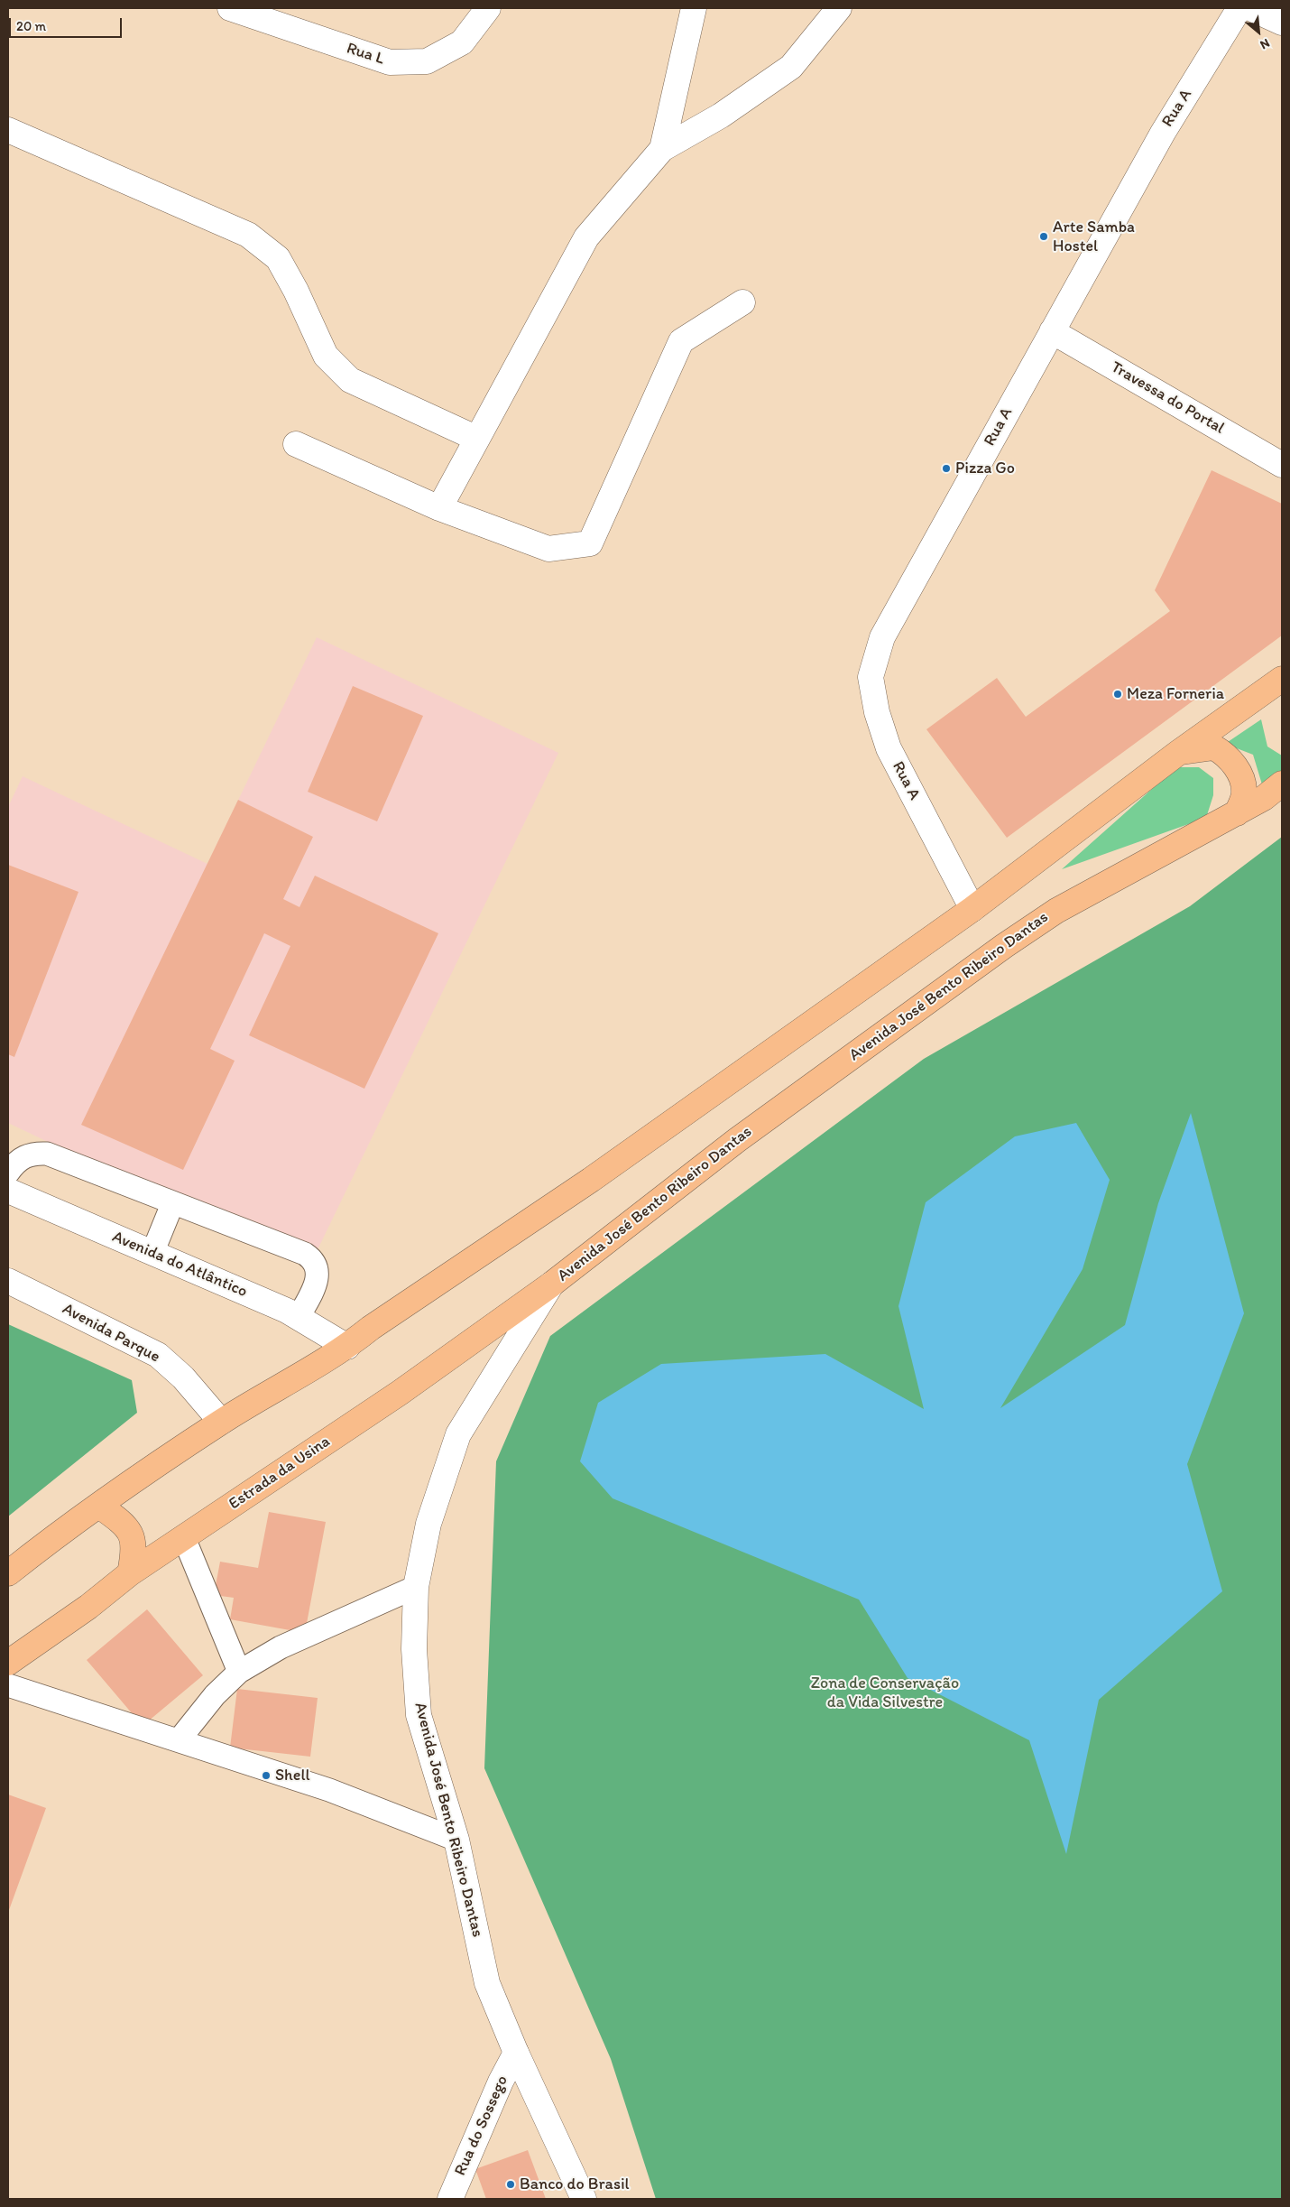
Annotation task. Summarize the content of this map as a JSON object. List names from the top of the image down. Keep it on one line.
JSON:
{"streets":{"main road":["Avenida José Bento Ribeiro Dantas","Estrada da Usina"],"street":["Rua L","Rua A","Travessa do Portal","Avenida do Atlântico","Avenida Parque","Rua do Sossego"]},"crossings":[["Rua A","Travessa do Portal"],["Avenida José Bento Ribeiro Dantas","Estrada da Usina"],["Avenida José Bento Ribeiro Dantas","Rua do Sossego"]],"parks":["Zona de Conservação da Vida Silvestre"],"places":["Arte Samba Hostel","Pizza Go","Meza Forneria","Shell","Banco do Brasil"],"scale_bar":"20 m","north":"bottom right"}
